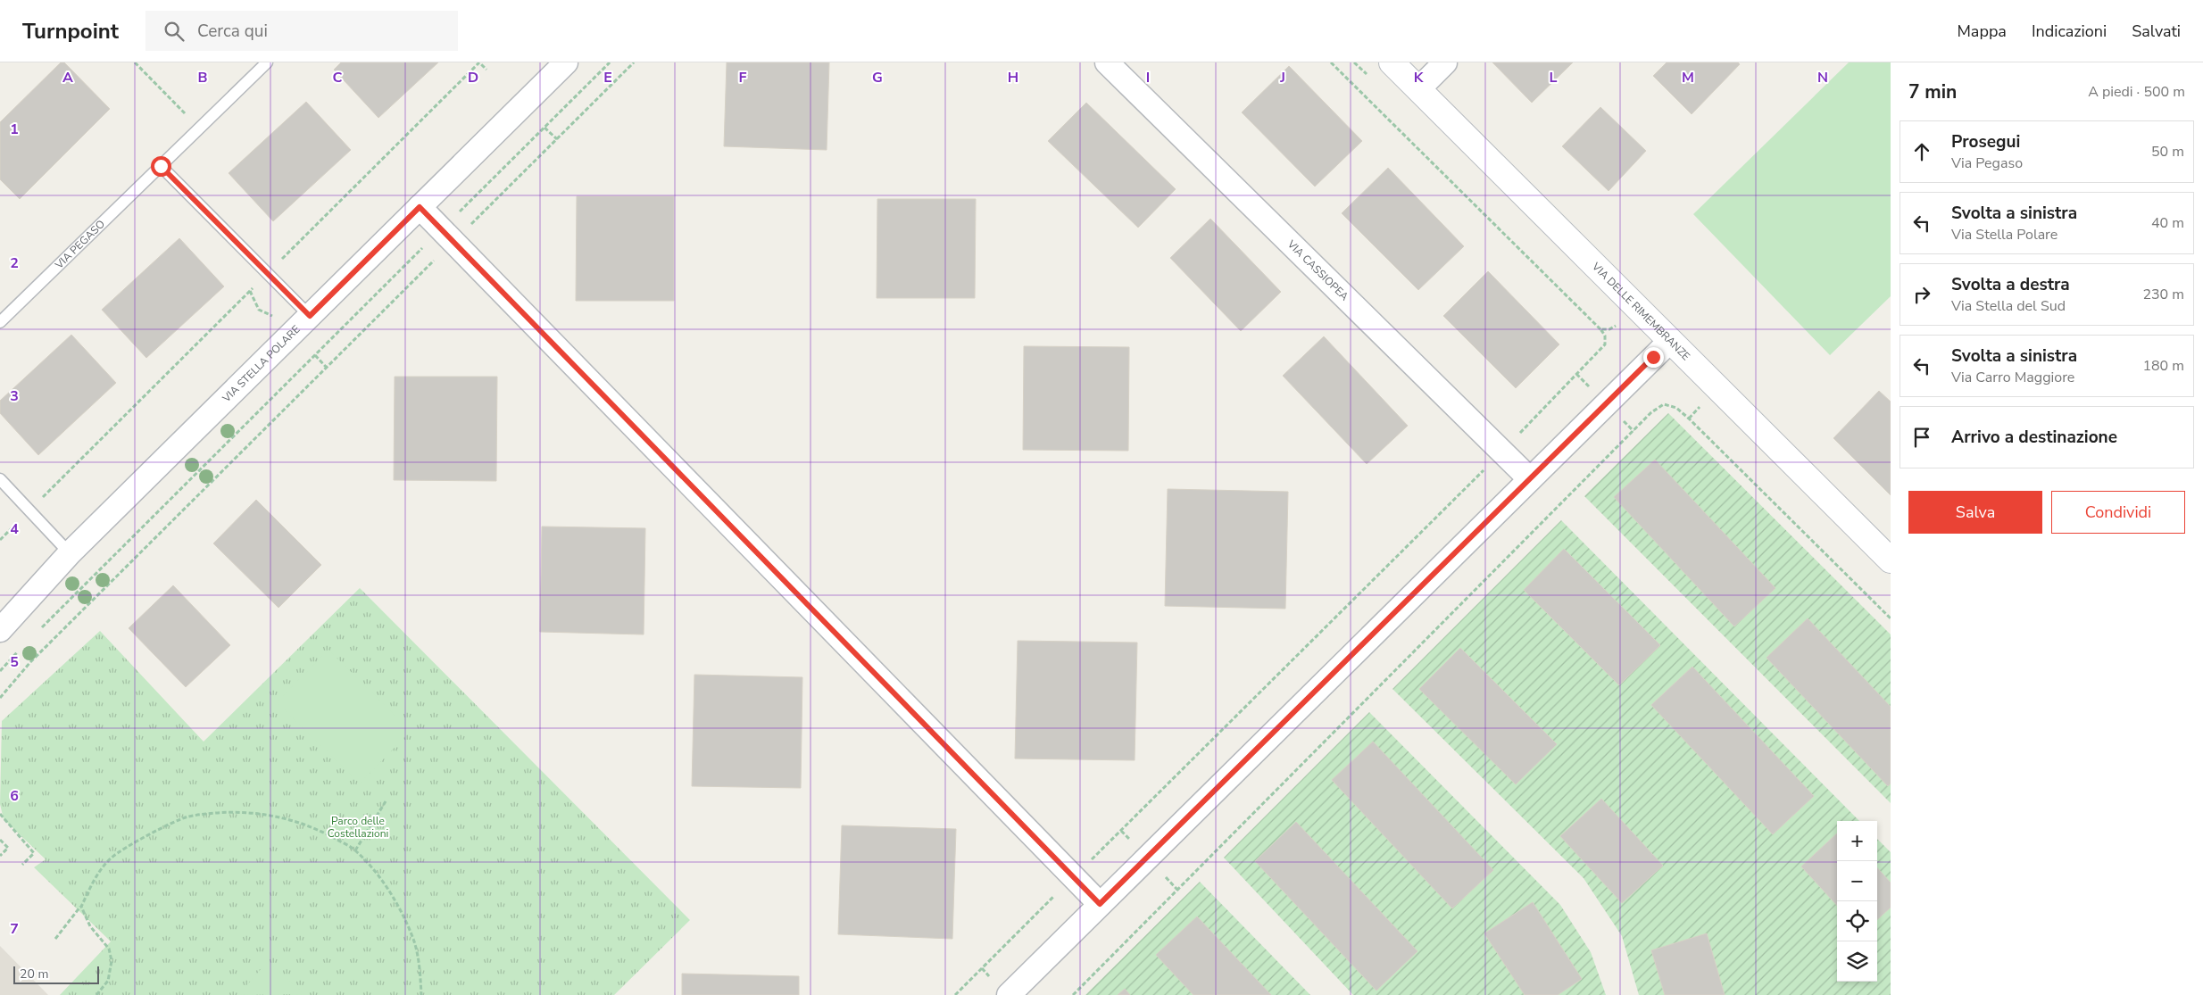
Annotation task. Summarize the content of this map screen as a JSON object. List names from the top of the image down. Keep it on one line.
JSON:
{"streets":{"street":["VIA CASSIOPEA","VIA DELLE RIMEMBRANZE","VIA STELLA POLARE"],"lane":["VIA PEGASO"]},"parks":["Parco delle Costellazioni"],"scale_bar":"20 m","page":{"header":"Turnpoint","search":"Cerca qui","nav":["Mappa","Indicazioni","Salvati"],"heading":["7 min","A piedi · 500 m"],"list":[["Prosegui","Via Pegaso","50 m"],["Svolta a sinistra","Via Stella Polare","40 m"],["Svolta a destra","Via Stella del Sud","230 m"],["Svolta a sinistra","Via Carro Maggiore","180 m"],"Arrivo a destinazione"],"buttons":["Salva","Condividi"],"map_buttons":["+","−"],"scale":"20 m"},"grid":{"columns":["A","B","C","D","E","F","G","H","I","J","K","L","M","N"],"rows":["1","2","3","4","5","6","7"]}}
